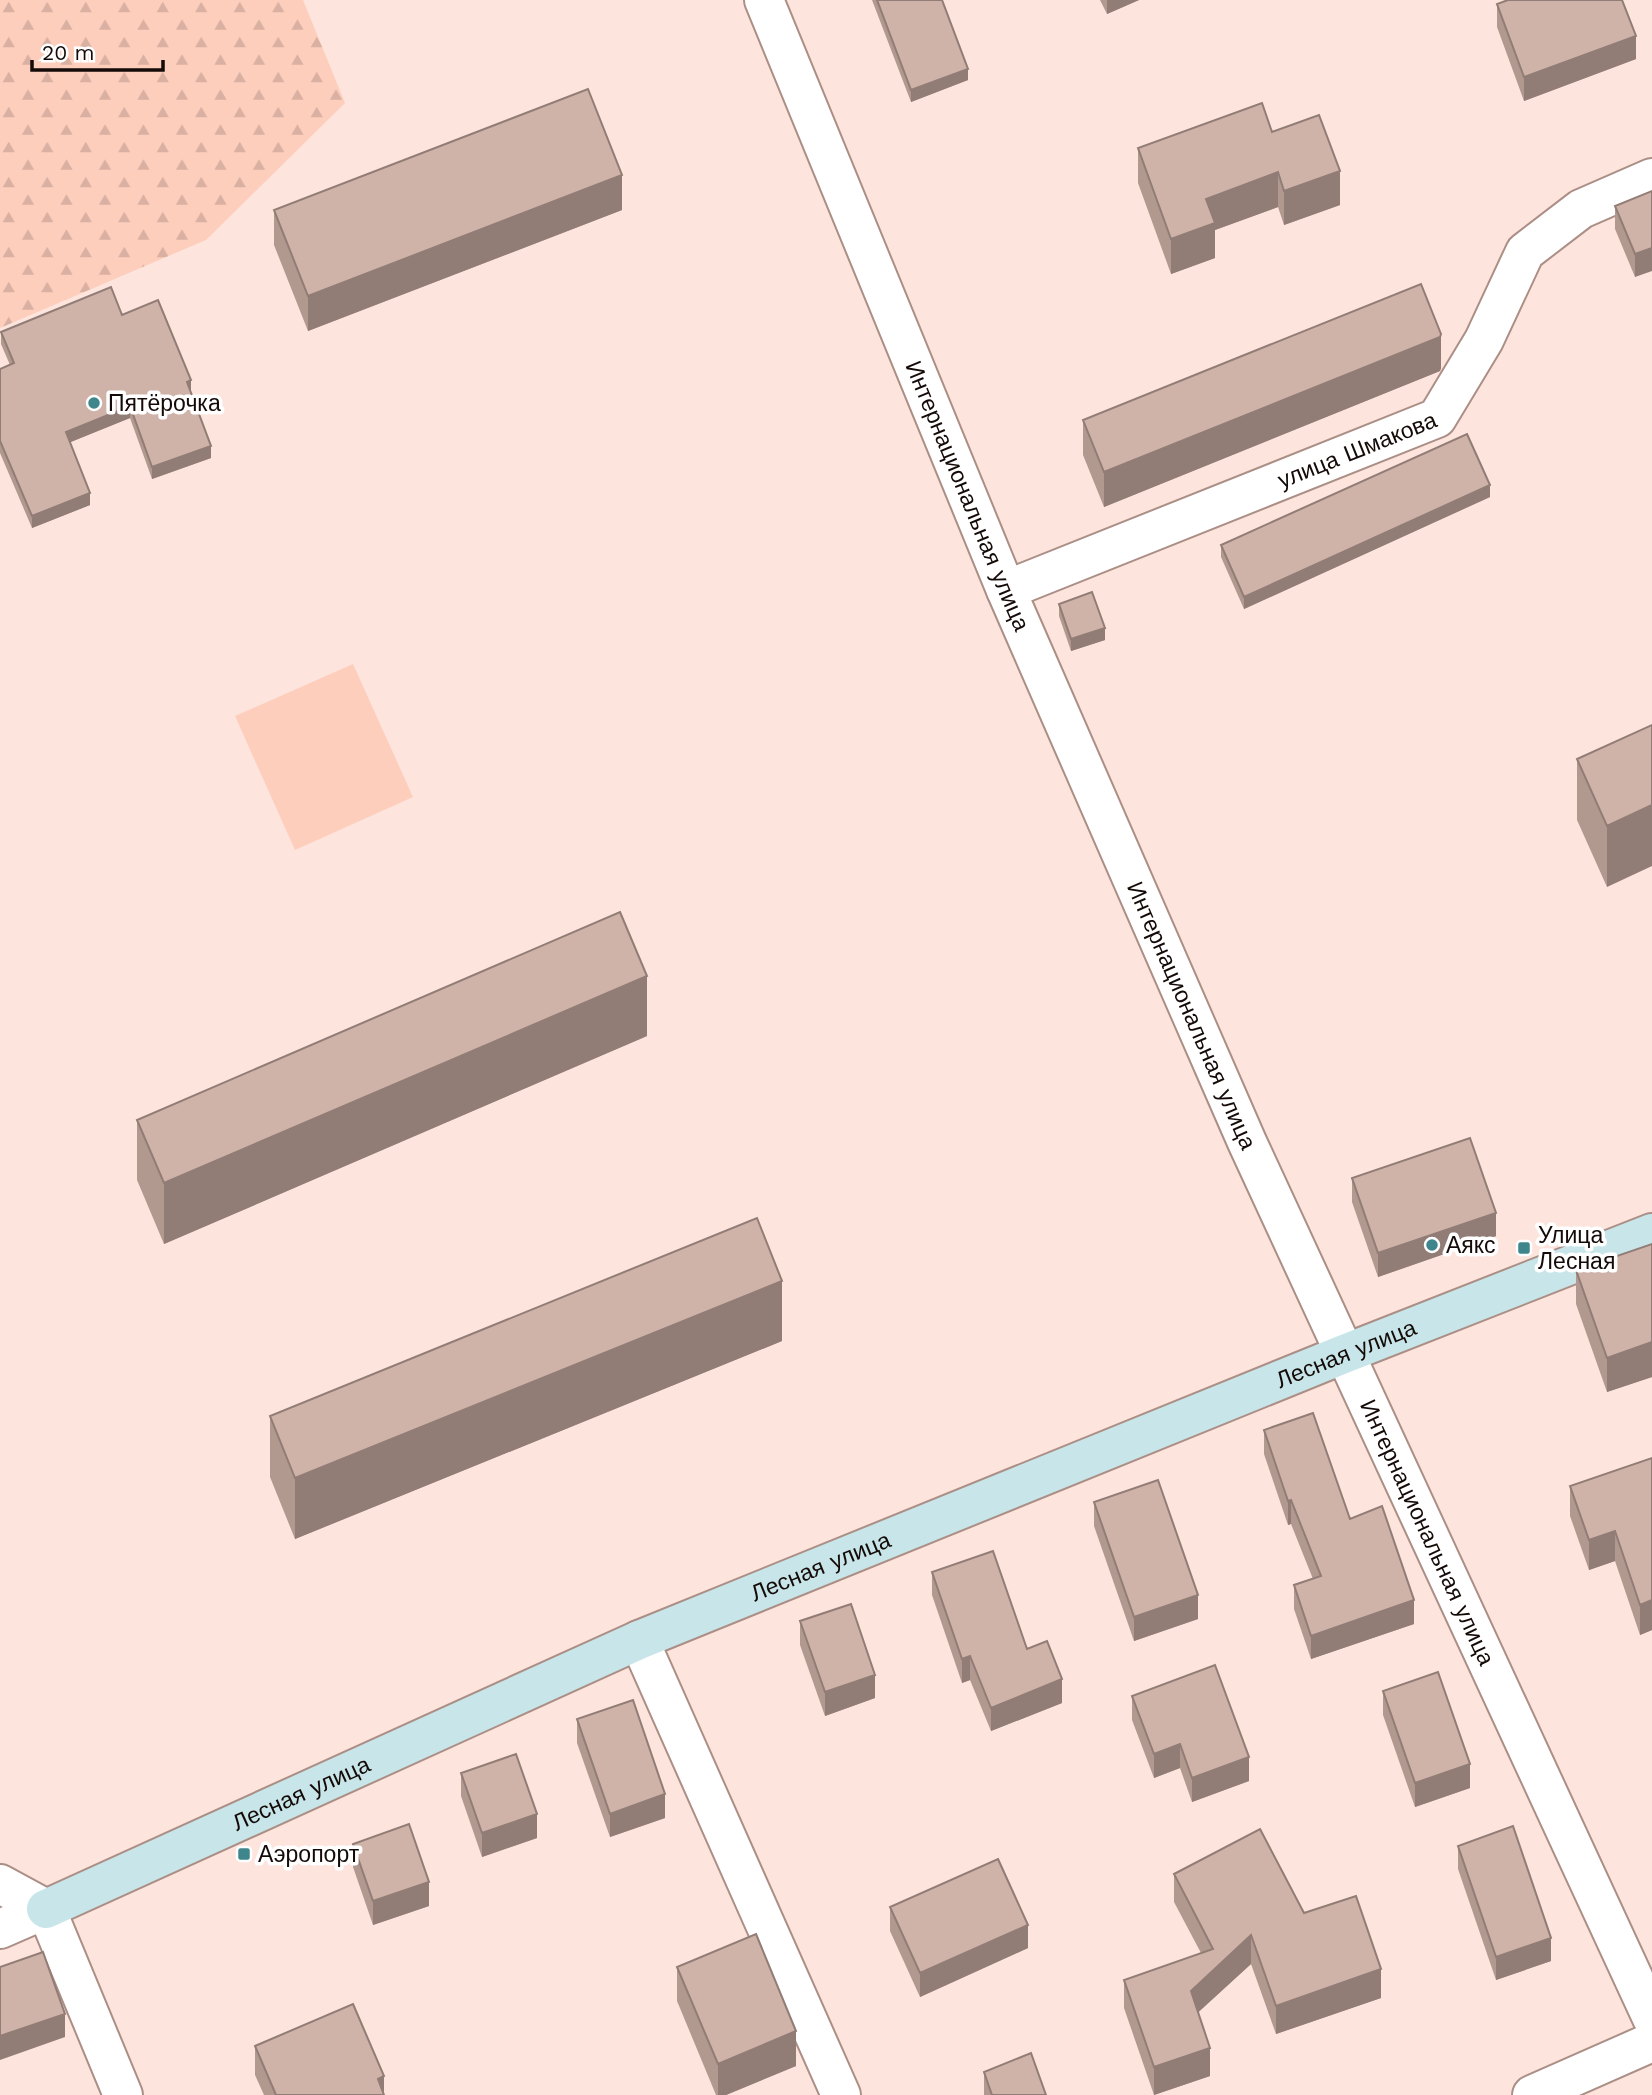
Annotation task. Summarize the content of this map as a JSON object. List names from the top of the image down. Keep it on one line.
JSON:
{"streets":{"street":["улица Шмакова","Интернациональная улица","Лесная улица"]},"crossings":[["улица Шмакова","Интернациональная улица"],["Интернациональная улица","Лесная улица"]],"places":{"other":["Пятёрочка","Аякс"],"transit":["Улица Лесная","Аэропорт"]},"scale_bar":"20 m"}
